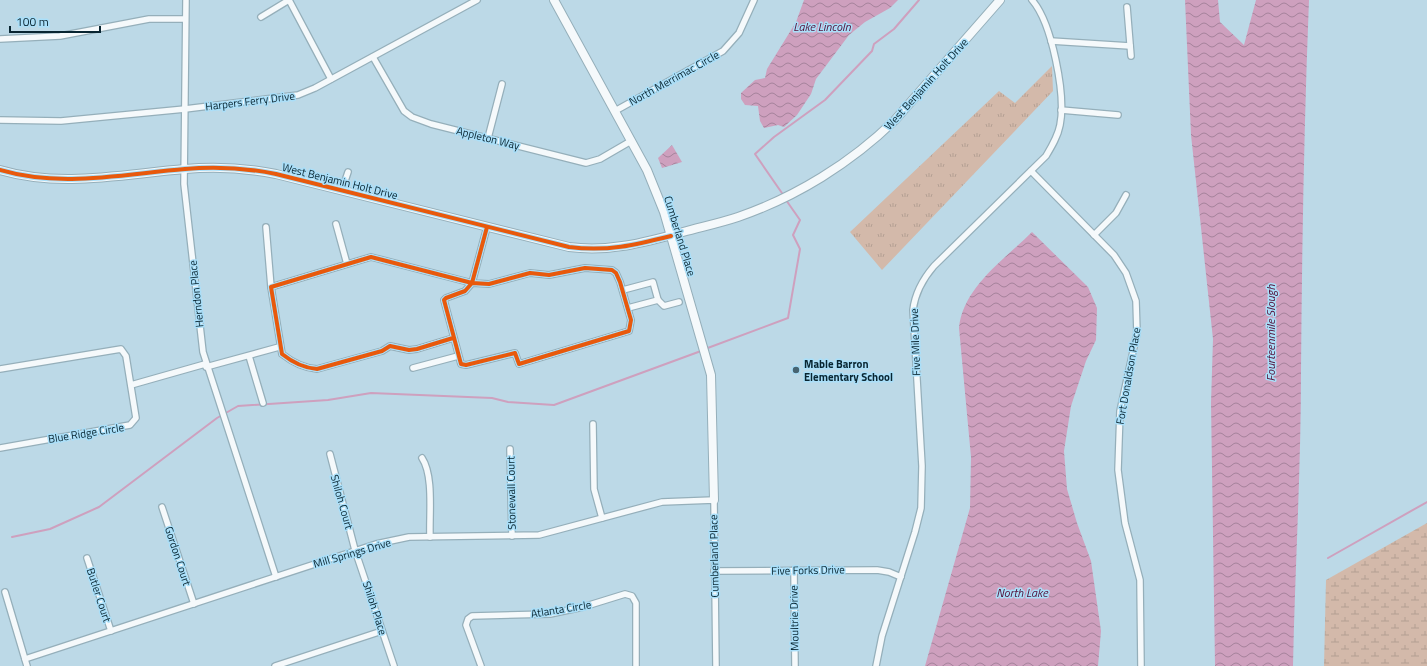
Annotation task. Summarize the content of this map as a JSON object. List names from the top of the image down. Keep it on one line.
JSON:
{"streets":{"street":["North Merrimac Circle","West Benjamin Holt Drive","Harpers Ferry Drive","Appleton Way","Cumberland Place","Herndon Place","Five Mile Drive","Fort Donaldson Place","Blue Ridge Circle","Stonewall Court","Shiloh Court","Mill Springs Drive","Gordon Court","Five Forks Drive","Butler Court","Shiloh Place","Atlanta Circle","Moultrie Drive"]},"crossings":[["North Merrimac Circle","Cumberland Place"],["West Benjamin Holt Drive","Cumberland Place"],["West Benjamin Holt Drive","Herndon Place"],["Harpers Ferry Drive","Appleton Way"],["Harpers Ferry Drive","Herndon Place"],["Appleton Way","Cumberland Place"],["Cumberland Place","Mill Springs Drive"],["Cumberland Place","Five Forks Drive"],["Herndon Place","Mill Springs Drive"],["Five Mile Drive","Fort Donaldson Place"],["Five Mile Drive","Five Forks Drive"],["Stonewall Court","Mill Springs Drive"],["Shiloh Court","Mill Springs Drive"],["Shiloh Court","Shiloh Place"],["Mill Springs Drive","Gordon Court"],["Mill Springs Drive","Butler Court"],["Mill Springs Drive","Shiloh Place"],["Five Forks Drive","Moultrie Drive"]],"water":["Lake Lincoln","Fourteenmile Slough","North Lake"],"places":["Mable Barron Elementary School"],"scale_bar":"100 m"}
